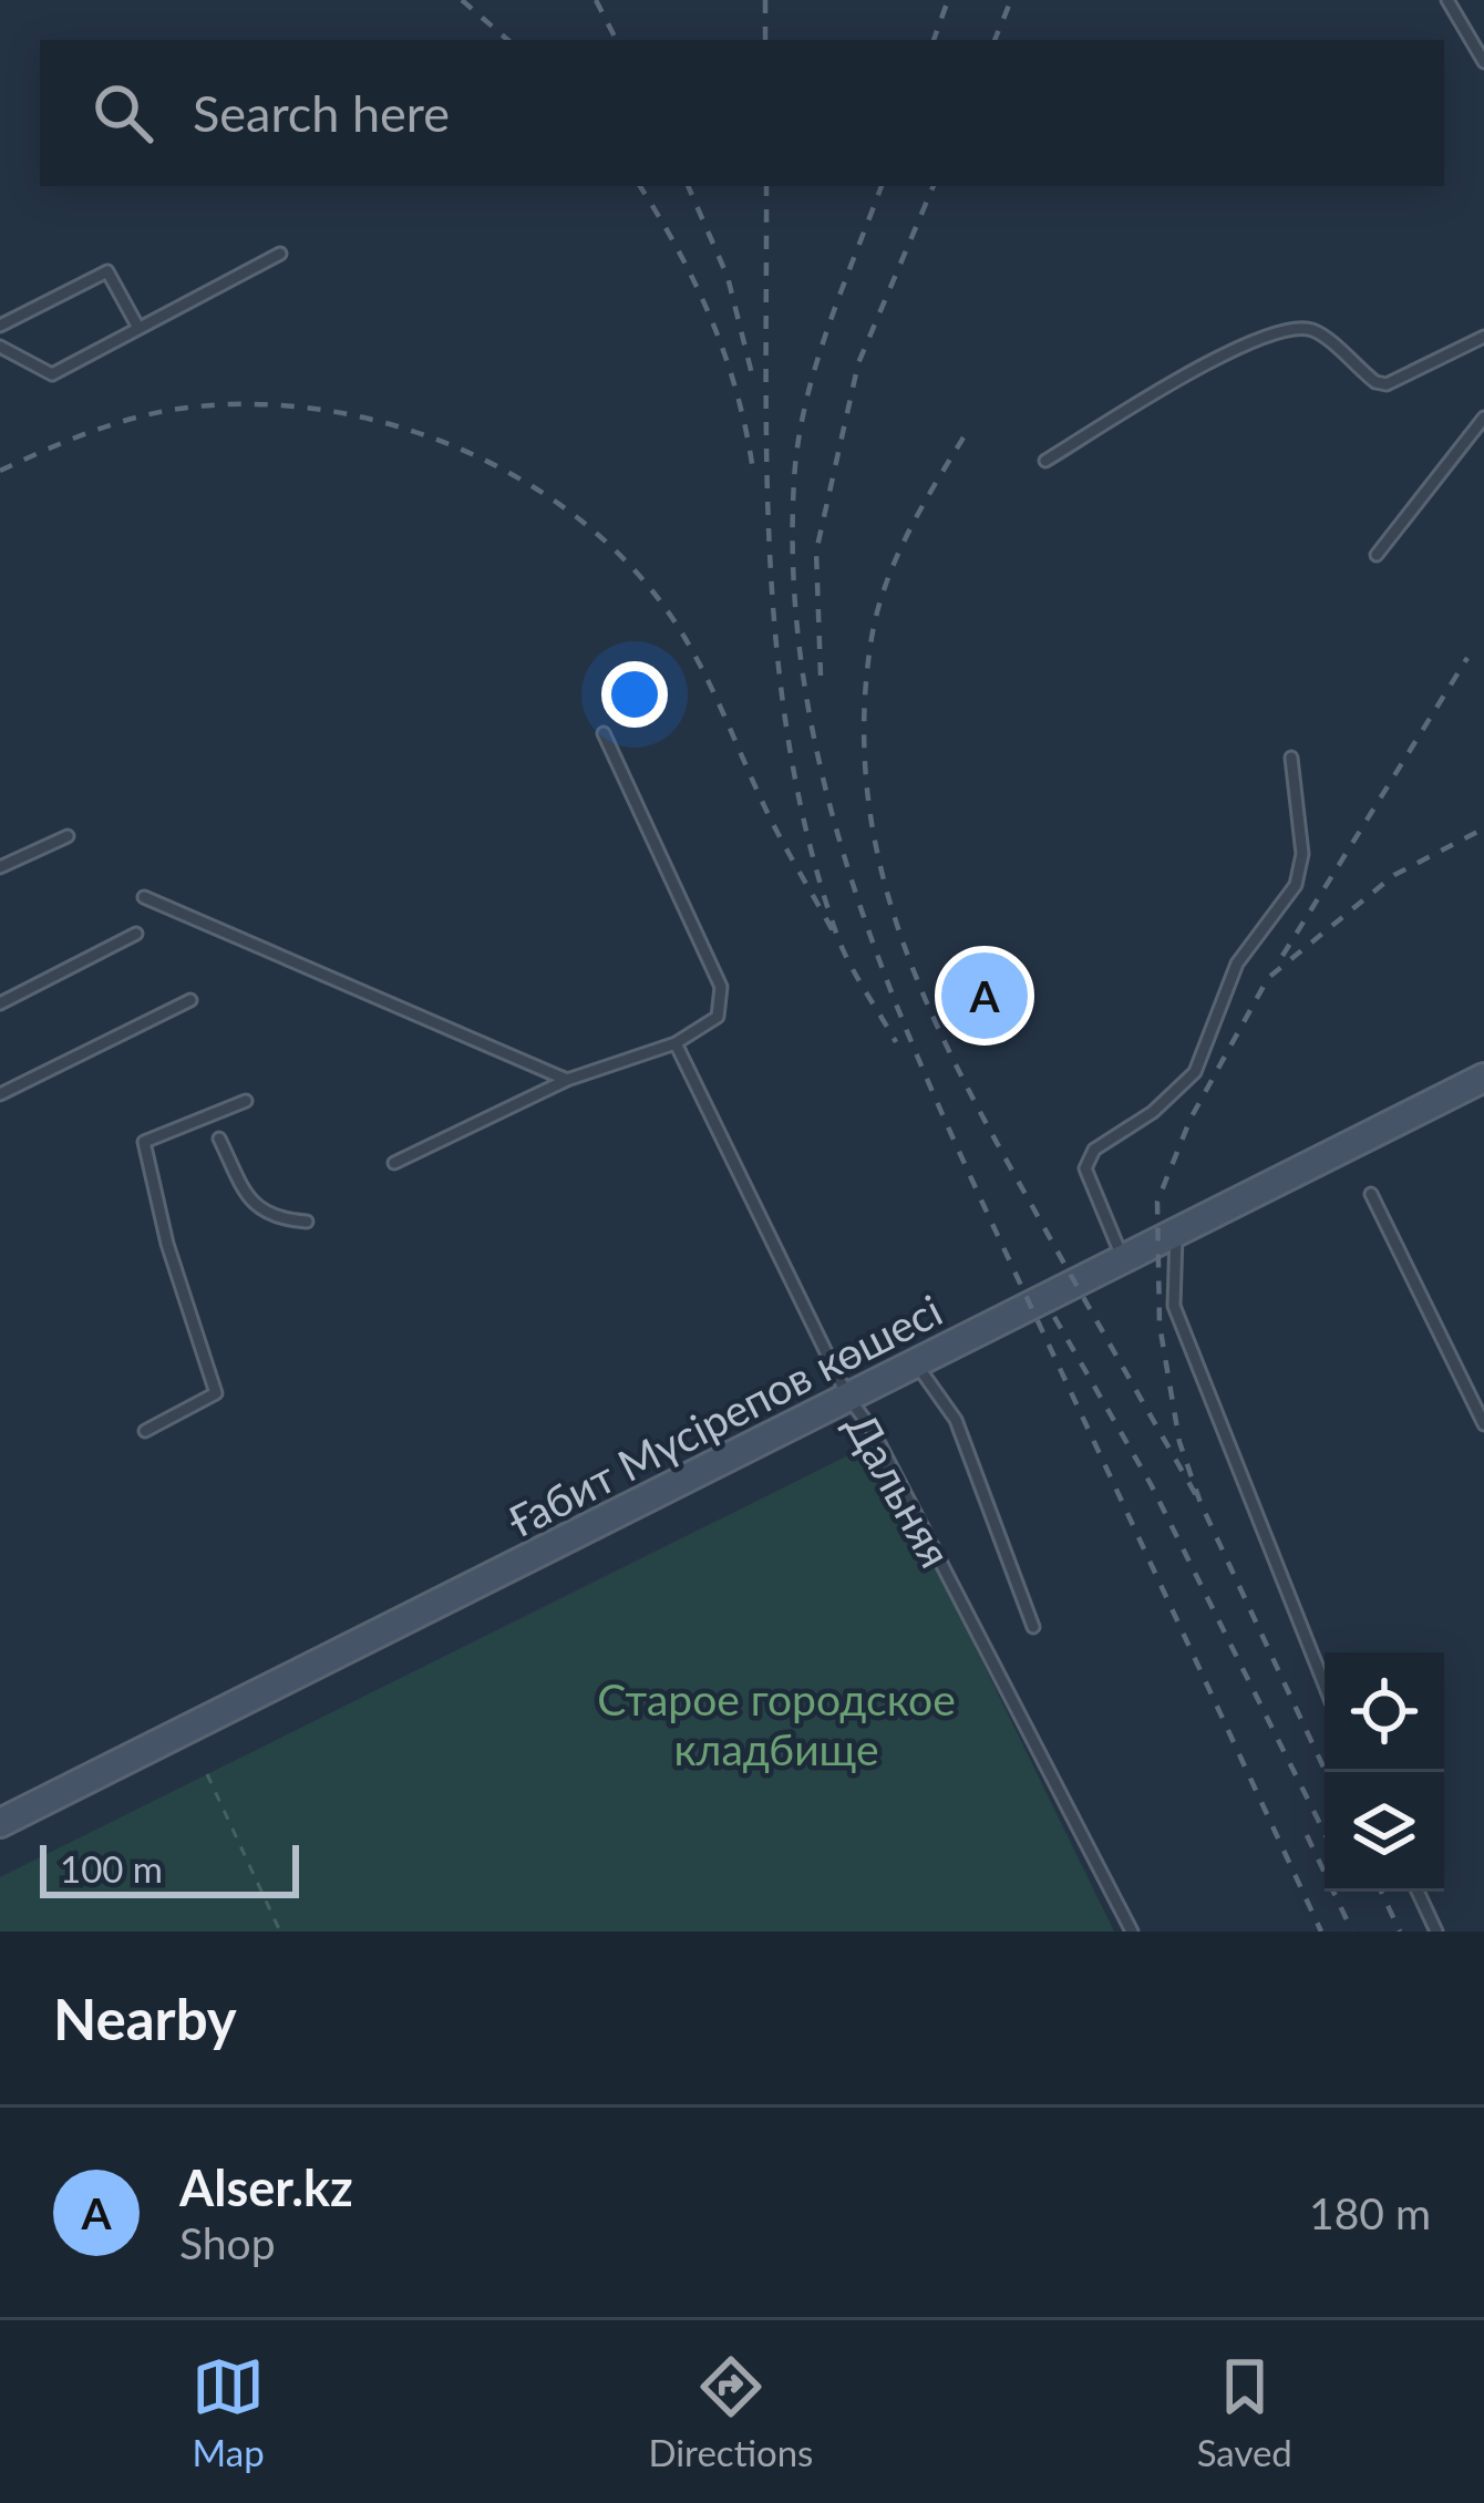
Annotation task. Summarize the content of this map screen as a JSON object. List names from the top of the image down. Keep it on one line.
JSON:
{"streets":{"main road":["Ғабит Мүсірепов көшесі"],"lane":["Дальняя"]},"crossings":[["Ғабит Мүсірепов көшесі","Дальняя"]],"parks":["Старое городское кладбище"],"scale_bar":"100 m","page":{"search":"Search here","pins":"A","scale":"100 m","heading":"Nearby","list":[{"mark":"A","name":"Alser.kz","note":"Shop","value":"180 m"}],"nav":["Map","Directions","Saved"]}}
